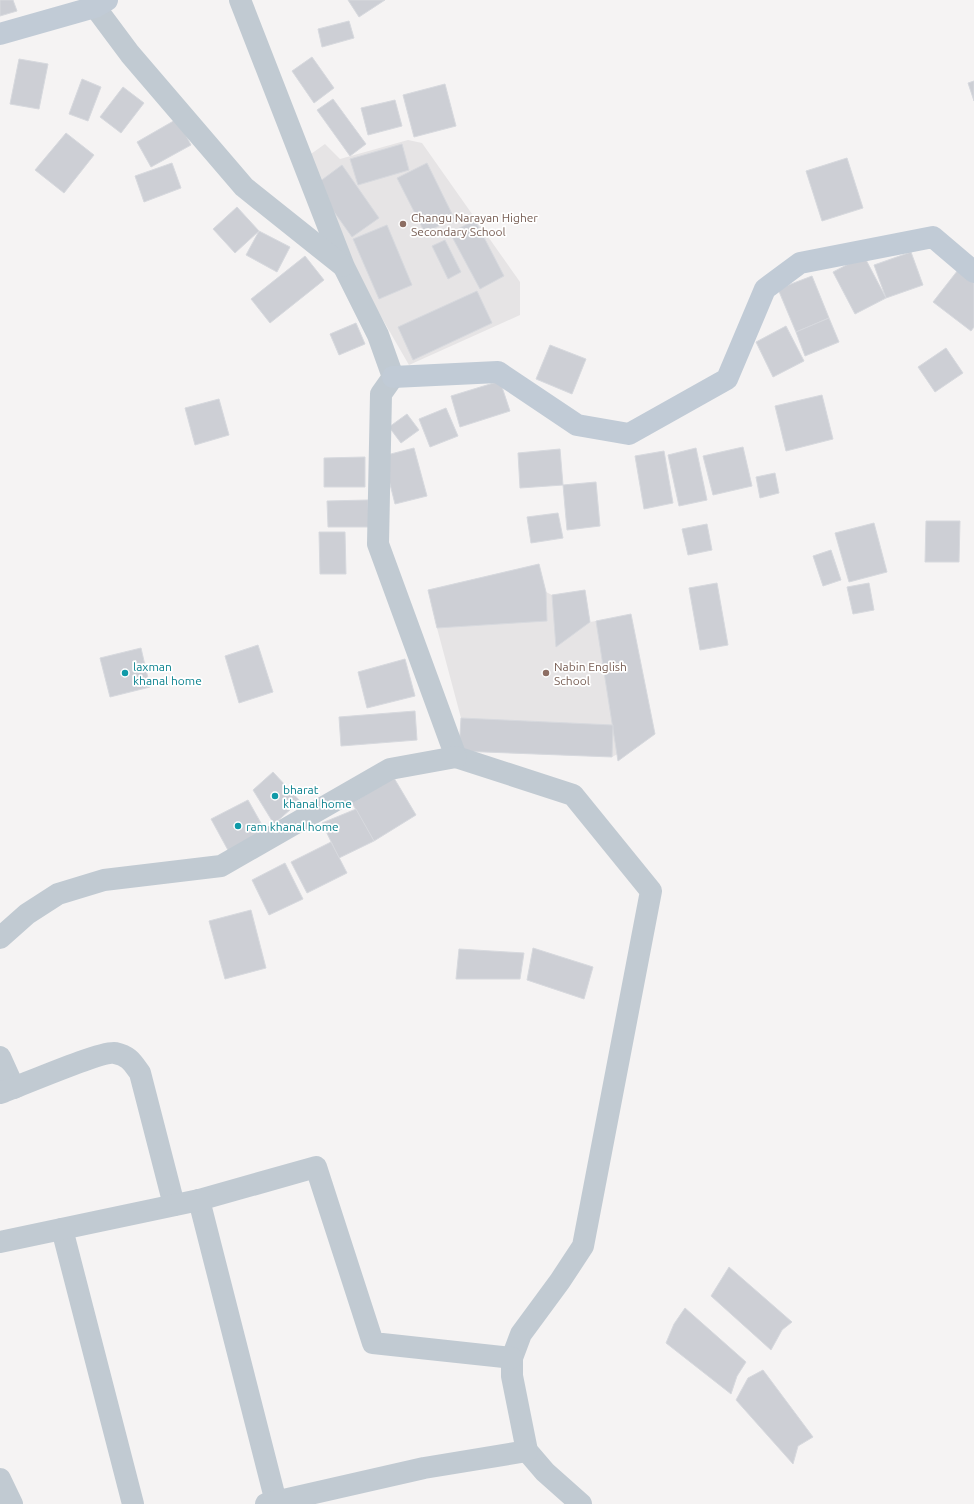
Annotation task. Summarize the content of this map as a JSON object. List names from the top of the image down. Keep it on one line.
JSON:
{"places":["Changu Narayan Higher Secondary School","laxman khanal home","Nabin English School","bharat khanal home","ram khanal home"]}
